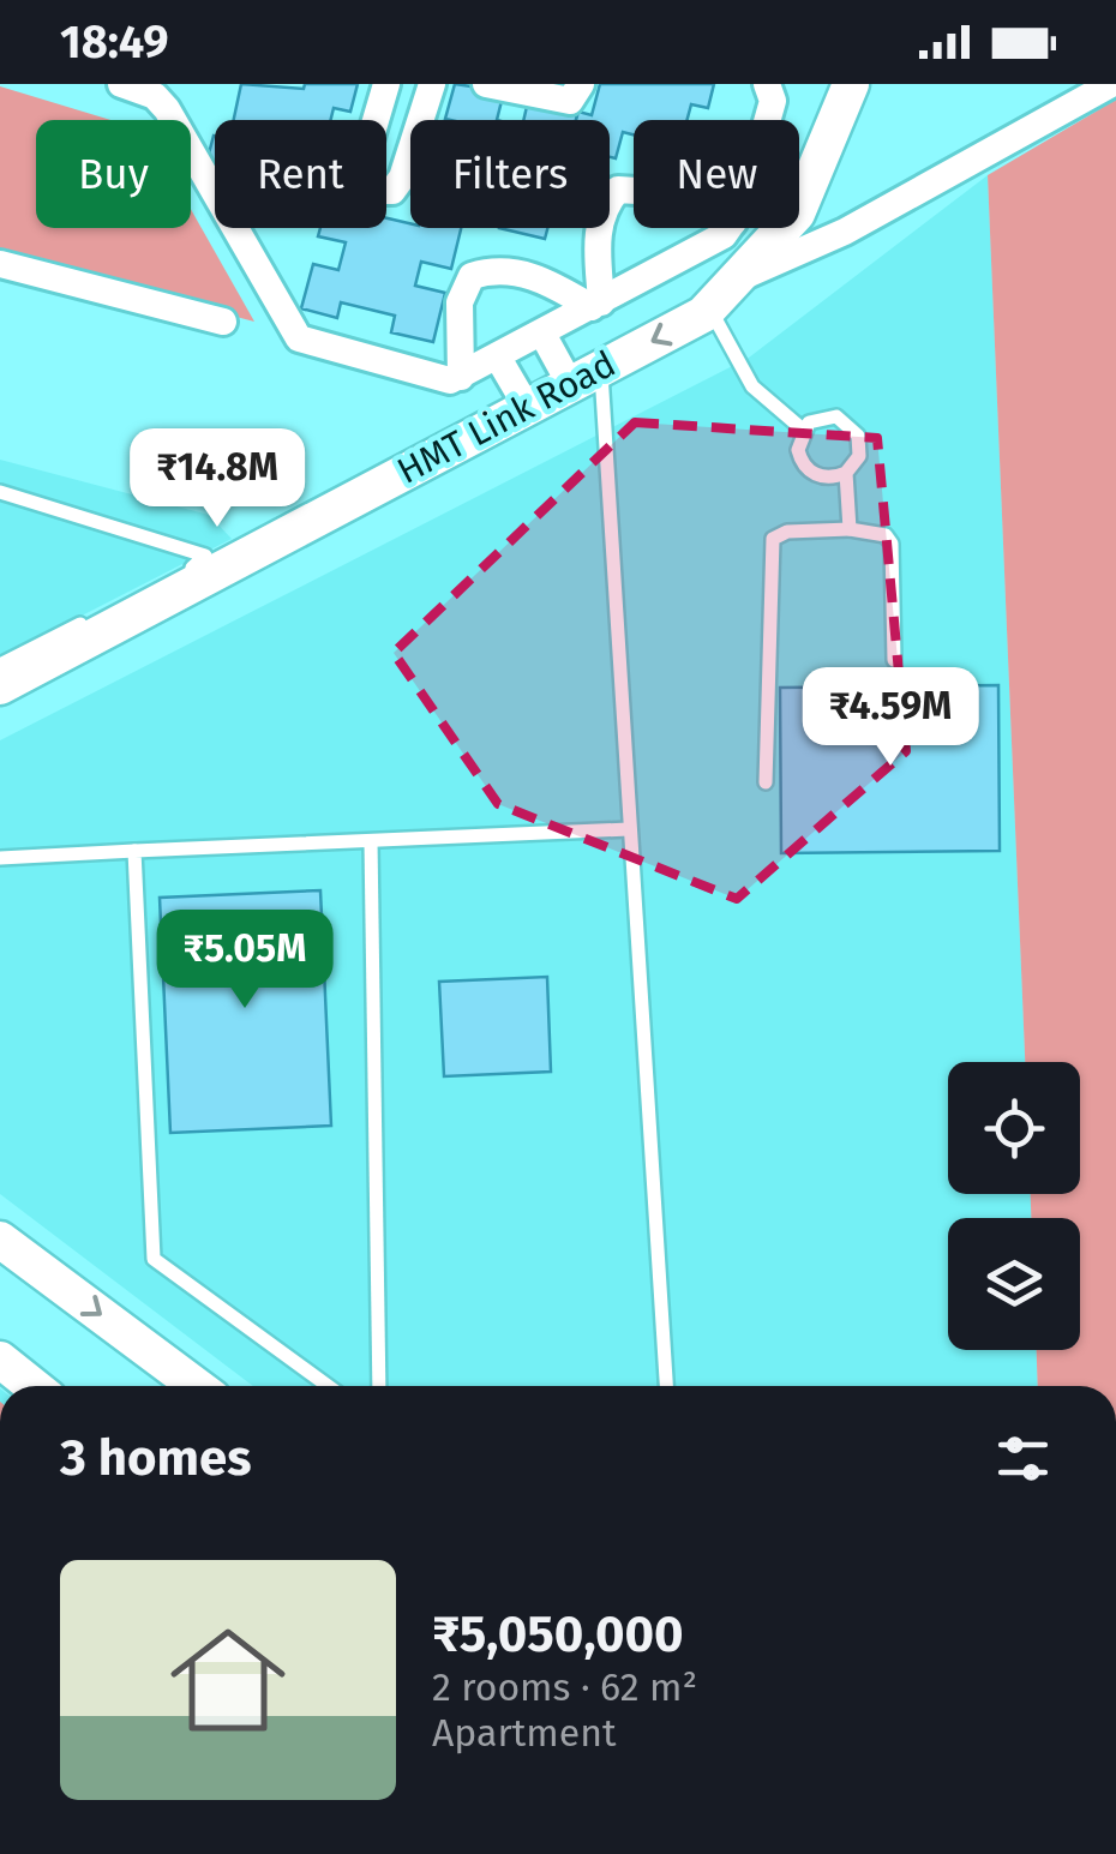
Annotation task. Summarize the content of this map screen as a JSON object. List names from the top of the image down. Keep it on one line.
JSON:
{"streets":{"street":["HMT Link Road"]},"page":{"status":"18:49","chip":["Buy","Rent","Filters","New"],"price":["₹14.8M","₹4.59M","₹5.05M"],"heading":"3 homes","list":[{"name":"₹5,050,000","note":"2 rooms · 62 m² · Apartment"}]}}
